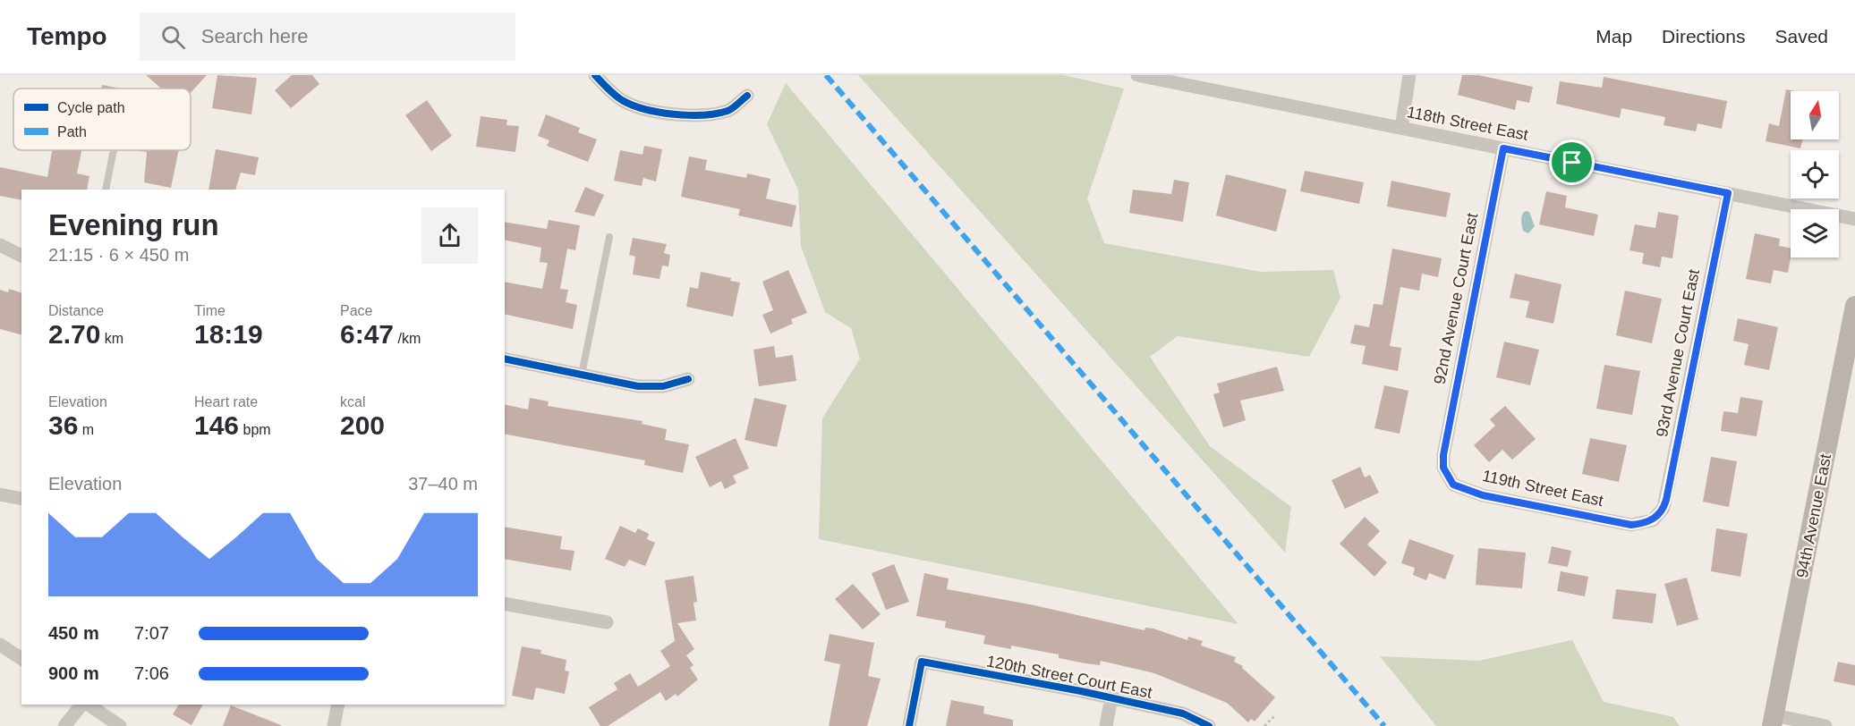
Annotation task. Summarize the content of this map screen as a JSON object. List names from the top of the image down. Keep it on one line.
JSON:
{"streets":{"main road":["94th Avenue East"],"street":["118th Street East","92nd Avenue Court East","93rd Avenue Court East","119th Street East","120th Street Court East"]},"crossings":[["118th Street East","92nd Avenue Court East"],["118th Street East","93rd Avenue Court East"],["92nd Avenue Court East","119th Street East"],["93rd Avenue Court East","119th Street East"]],"legend":["Cycle path","Path"],"north":"top","page":{"header":"Tempo","search":"Search here","nav":["Map","Directions","Saved"],"heading":["Evening run","21:15 · 6 × 450 m"],"stats":[["Distance","2.70 km"],["Time","18:19"],["Pace","6:47 /km"],["Elevation","36 m"],["Heart rate","146 bpm"],["kcal","200"]],"chart":["Elevation","37–40 m"],"list":[{"name":"450 m","note":"7:07"},{"name":"900 m","note":"7:06"}]}}
